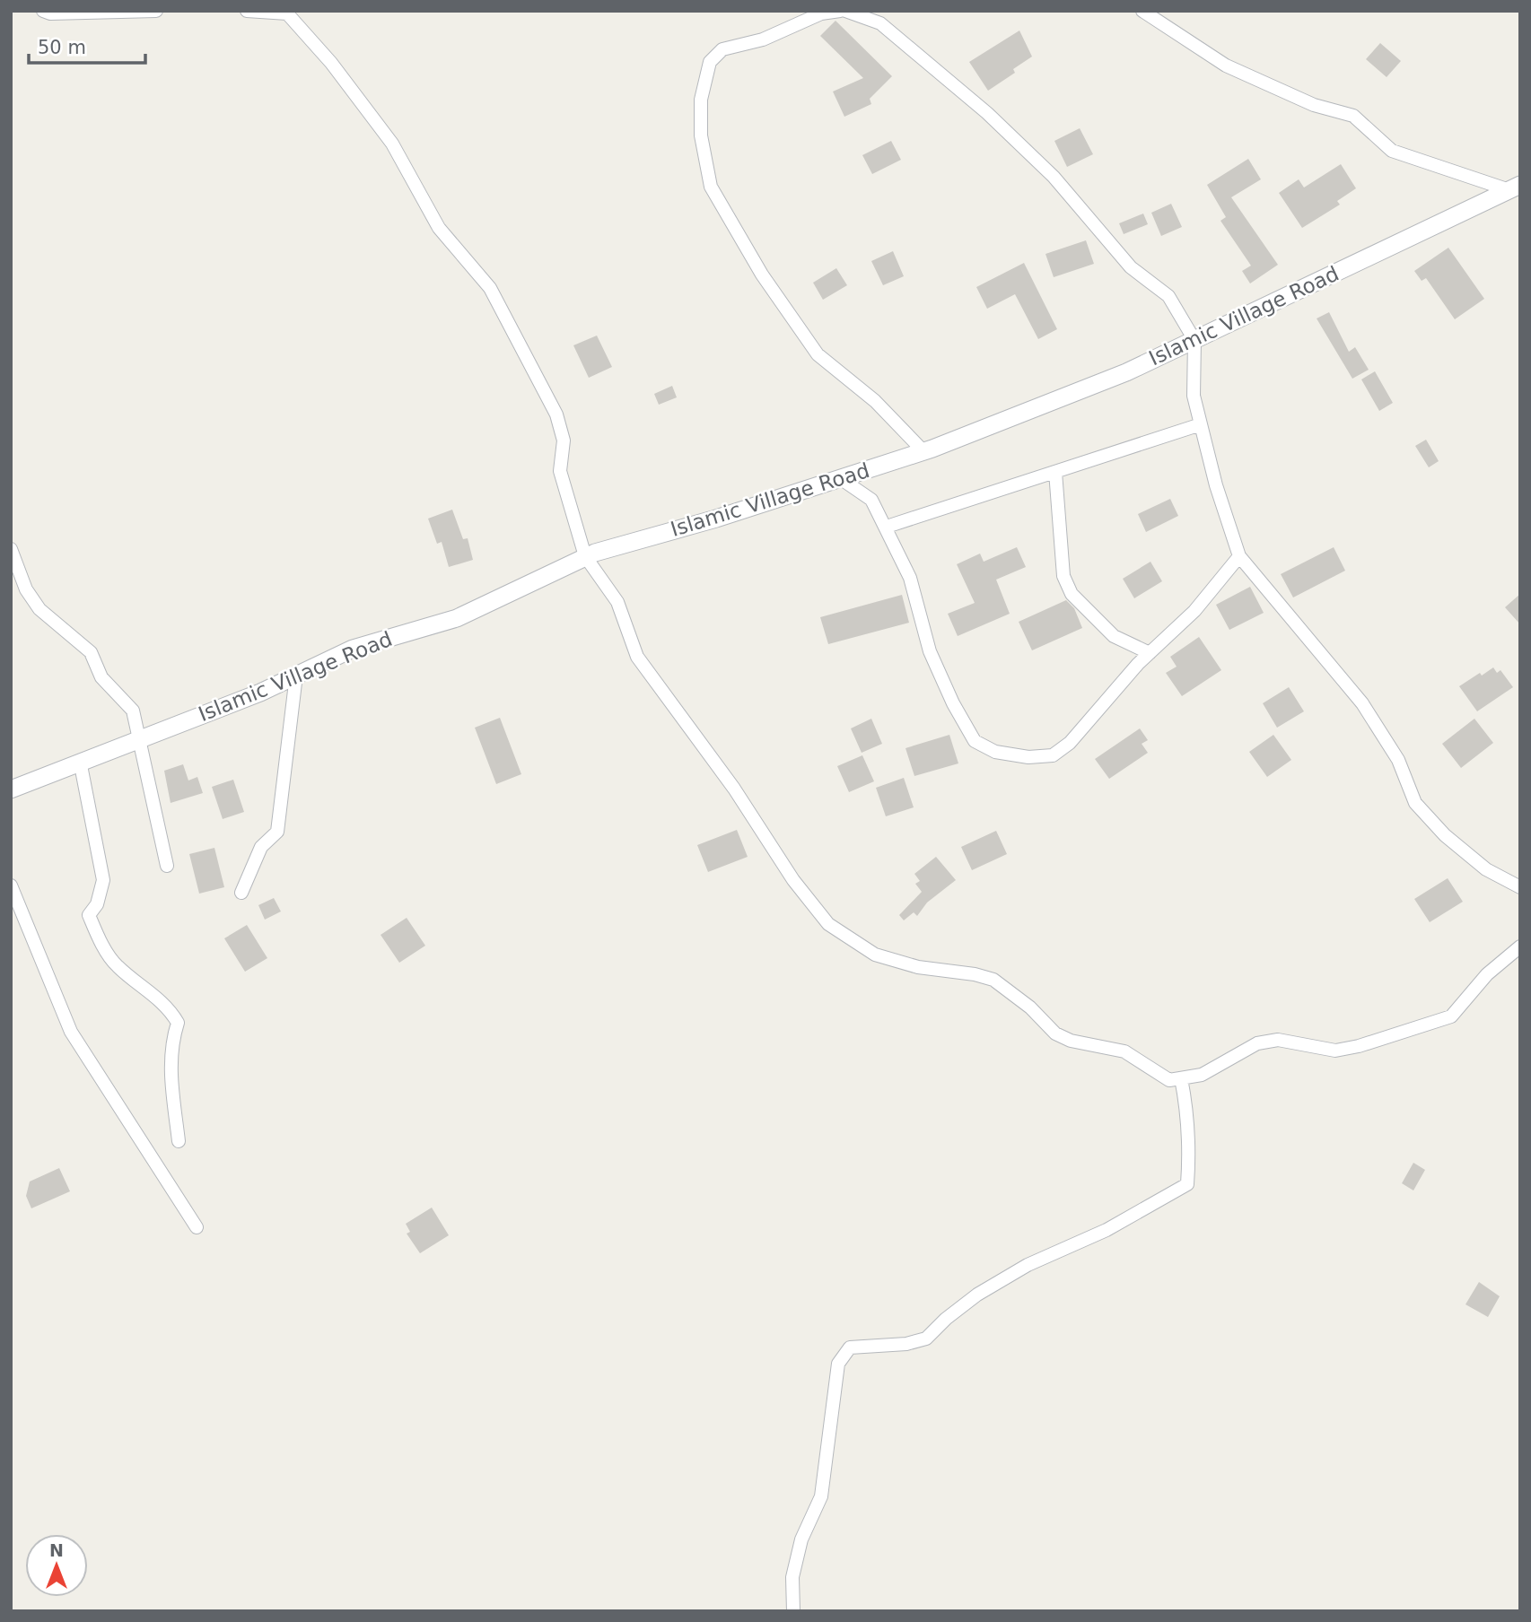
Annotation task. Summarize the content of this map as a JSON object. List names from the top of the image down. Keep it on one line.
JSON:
{"streets":{"street":["Islamic Village Road"]},"scale_bar":"50 m","north":"top"}
